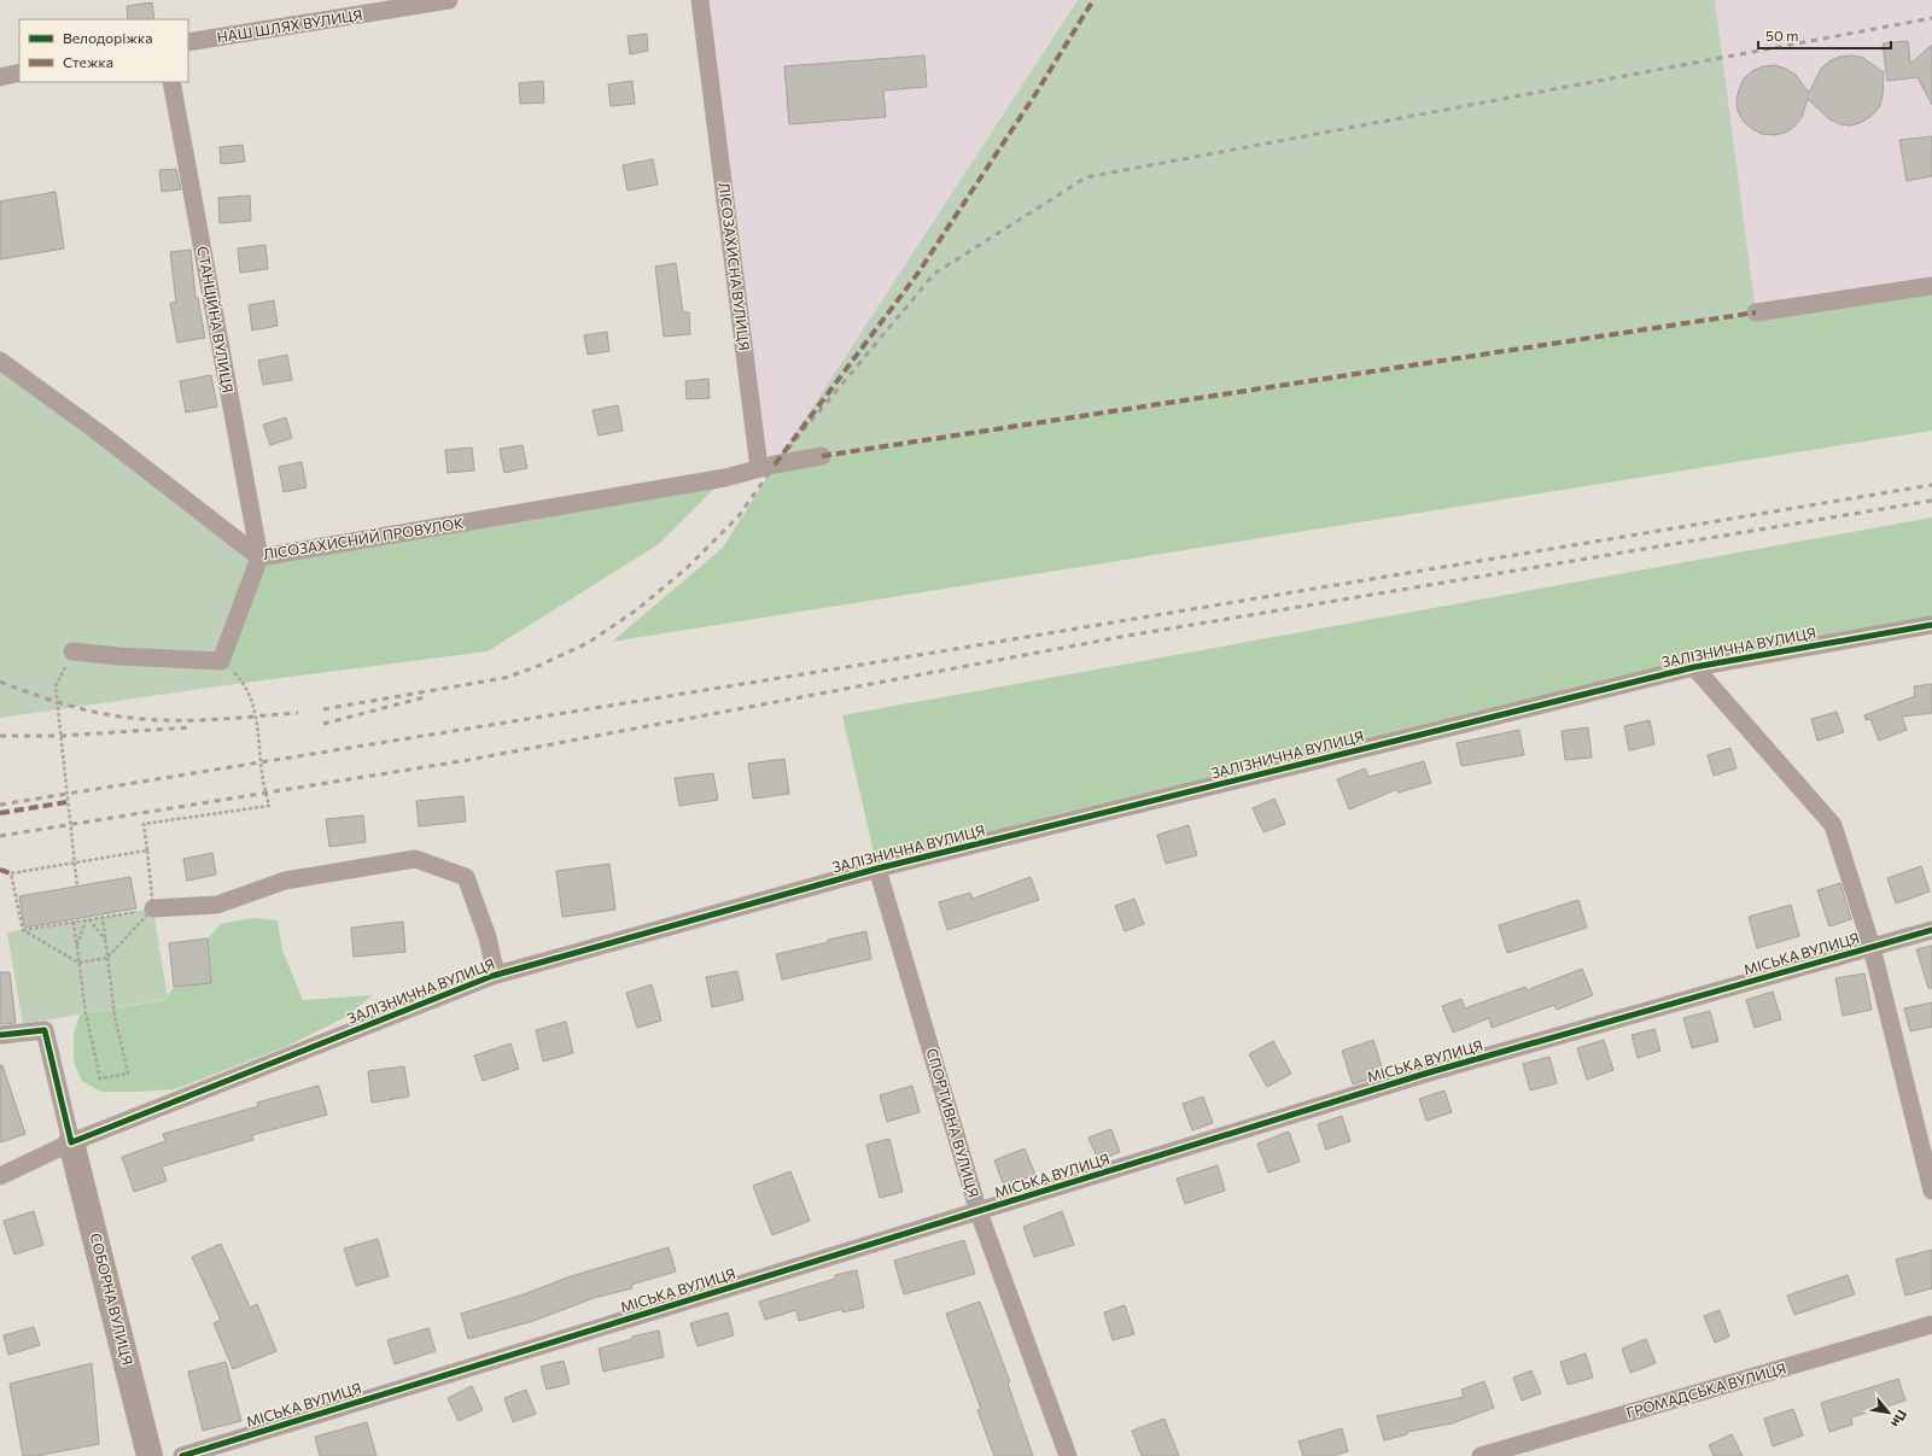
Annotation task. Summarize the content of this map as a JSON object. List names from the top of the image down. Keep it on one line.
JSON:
{"streets":{"street":["НАШ ШЛЯХ ВУЛИЦЯ","ЛІСОЗАХИСНА ВУЛИЦЯ","СТАНЦІЙНА ВУЛИЦЯ","ЛІСОЗАХИСНИЙ ПРОВУЛОК","ЗАЛІЗНИЧНА ВУЛИЦЯ","МІСЬКА ВУЛИЦЯ","СПОРТИВНА ВУЛИЦЯ","СОБОРНА ВУЛИЦЯ","ГРОМАДСЬКА ВУЛИЦЯ"]},"crossings":[["ЛІСОЗАХИСНА ВУЛИЦЯ","ЛІСОЗАХИСНИЙ ПРОВУЛОК"],["СТАНЦІЙНА ВУЛИЦЯ","ЛІСОЗАХИСНИЙ ПРОВУЛОК"],["ЗАЛІЗНИЧНА ВУЛИЦЯ","СПОРТИВНА ВУЛИЦЯ"],["ЗАЛІЗНИЧНА ВУЛИЦЯ","СОБОРНА ВУЛИЦЯ"],["МІСЬКА ВУЛИЦЯ","СПОРТИВНА ВУЛИЦЯ"]],"legend":["Велодоріжка","Стежка"],"scale_bar":"50 m","north":"bottom right"}
